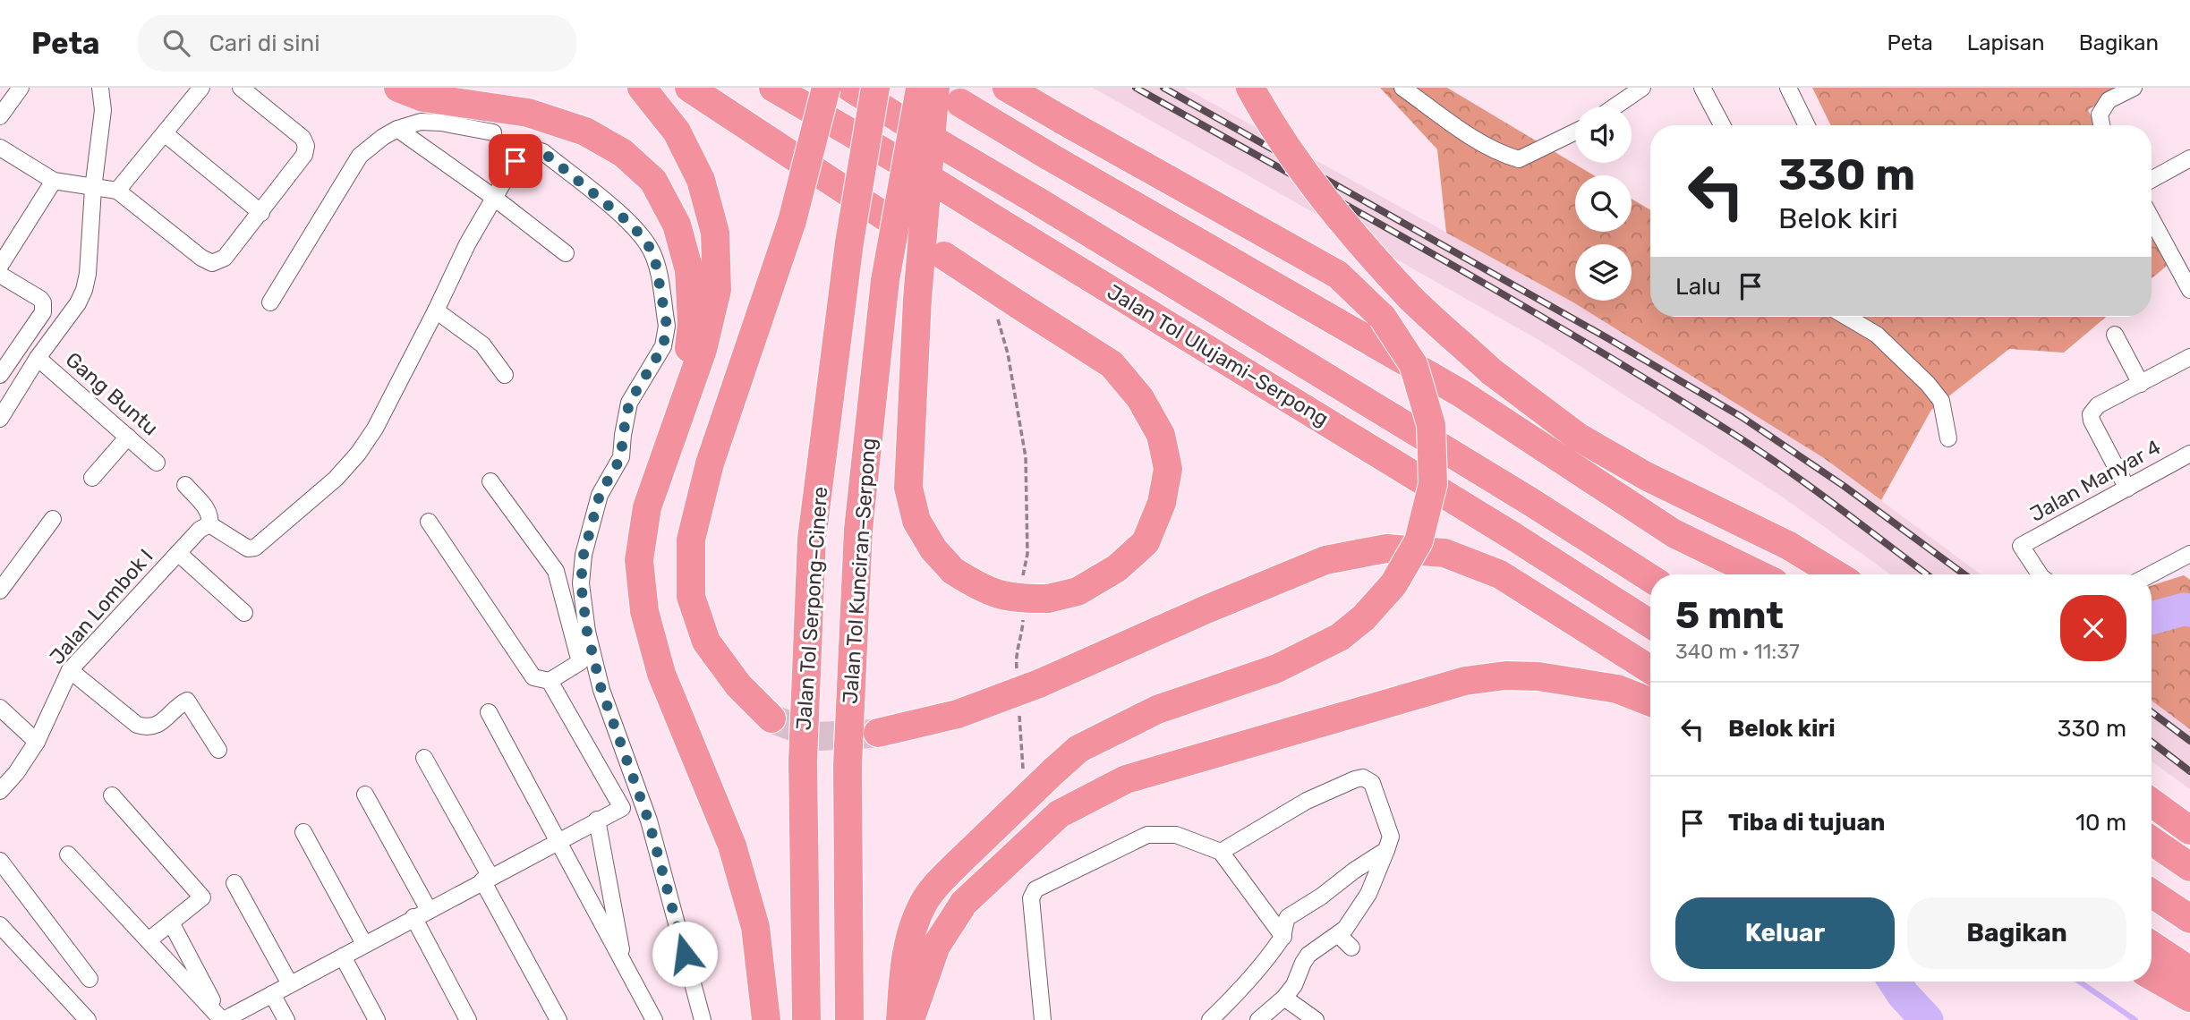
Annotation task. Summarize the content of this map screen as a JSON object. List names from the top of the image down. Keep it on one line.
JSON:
{"streets":{"highway":["Jalan Tol Ulujami–Serpong","Jalan Tol Kunciran–Serpong","Jalan Tol Serpong–Cinere"],"street":["Gang Buntu","Jalan Manyar 4","Jalan Lombok I"]},"page":{"header":"Peta","search":"Cari di sini","nav":["Peta","Lapisan","Bagikan"],"turn":["330 m","Belok kiri"],"then":"Lalu","heading":["5 mnt","340 m · 11:37"],"list":[{"name":"Belok kiri","value":"330 m"},{"name":"Tiba di tujuan","value":"10 m"}],"buttons":["Keluar","Bagikan"]}}
